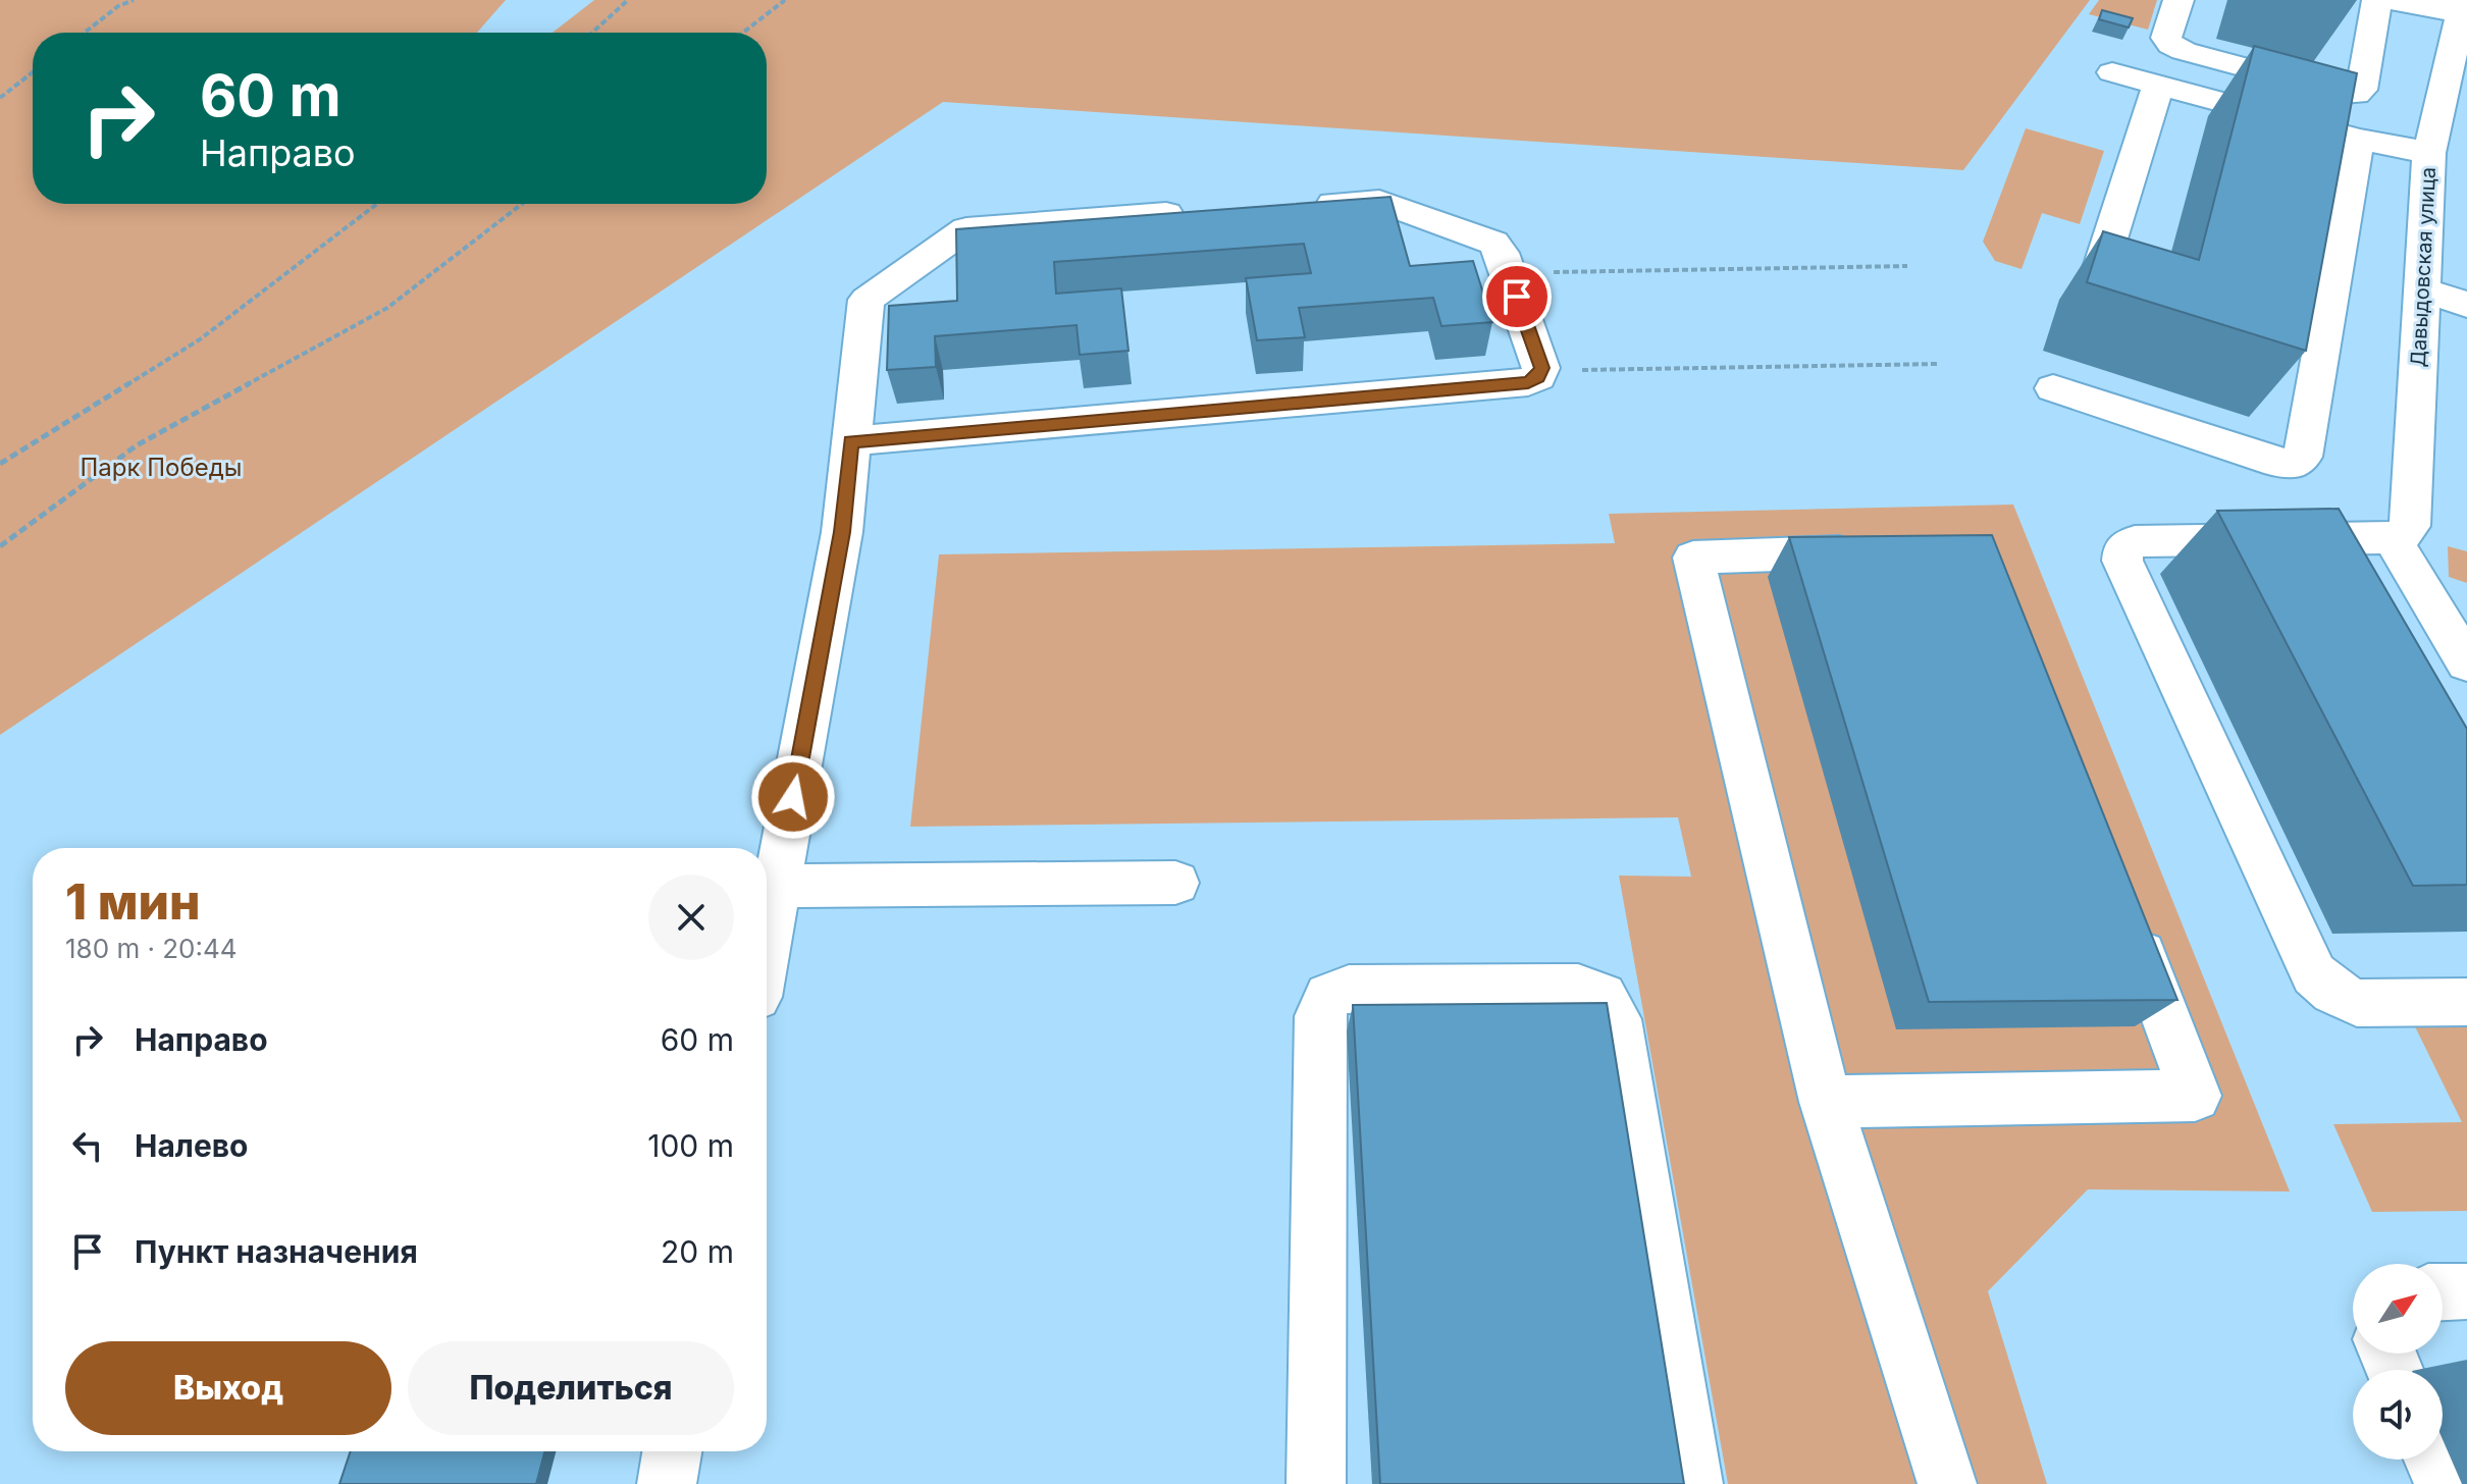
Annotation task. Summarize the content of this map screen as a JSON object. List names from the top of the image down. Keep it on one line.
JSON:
{"streets":{"street":["Давыдовская улица"]},"parks":["Парк Победы"],"north":"top right","page":{"turn":["60 m","Направо"],"heading":["1 мин","180 m · 20:44"],"list":[{"name":"Направо","value":"60 m"},{"name":"Налево","value":"100 m"},{"name":"Пункт назначения","value":"20 m"}],"buttons":["Выход","Поделиться"]}}
